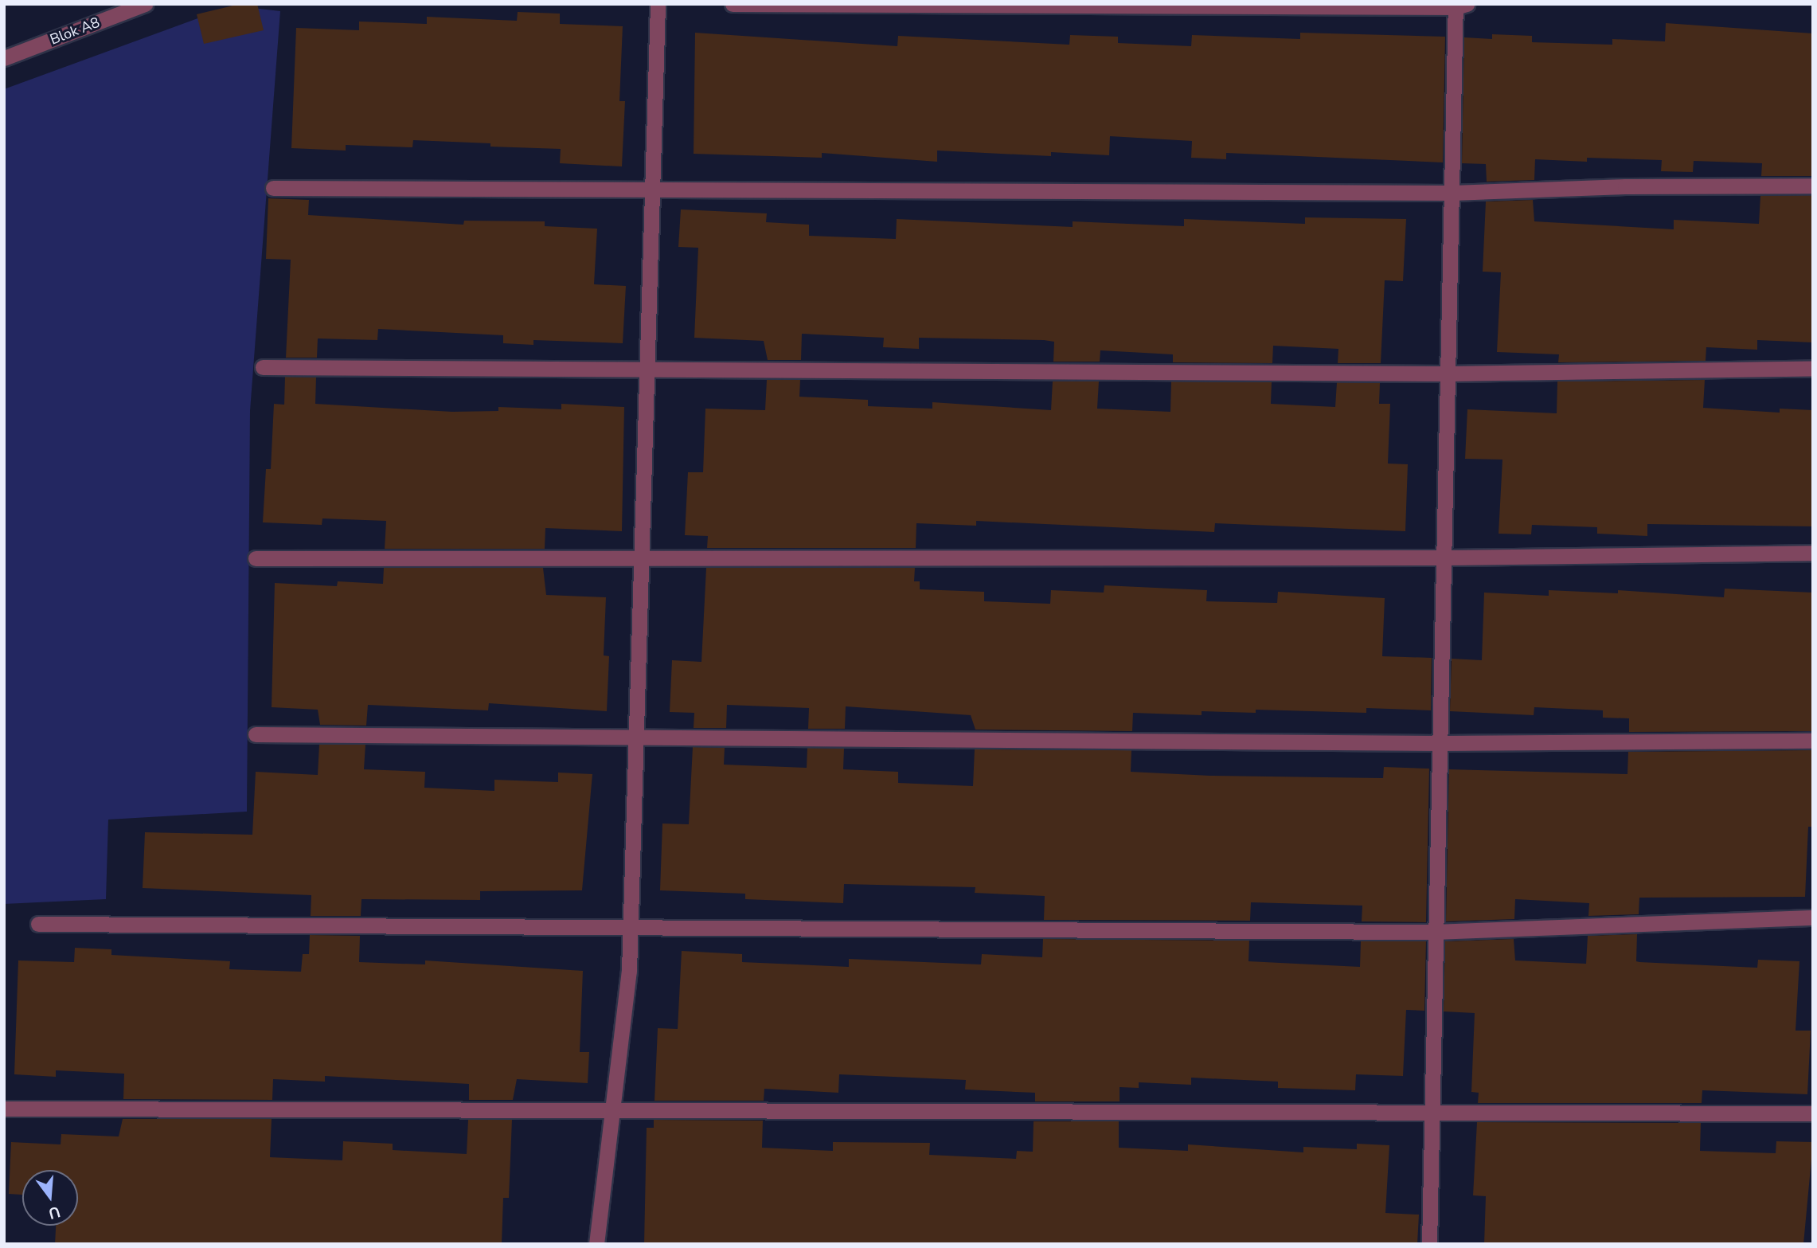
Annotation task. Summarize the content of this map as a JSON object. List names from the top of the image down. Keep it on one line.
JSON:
{"streets":{"street":["Blok A8"]},"north":"bottom"}
